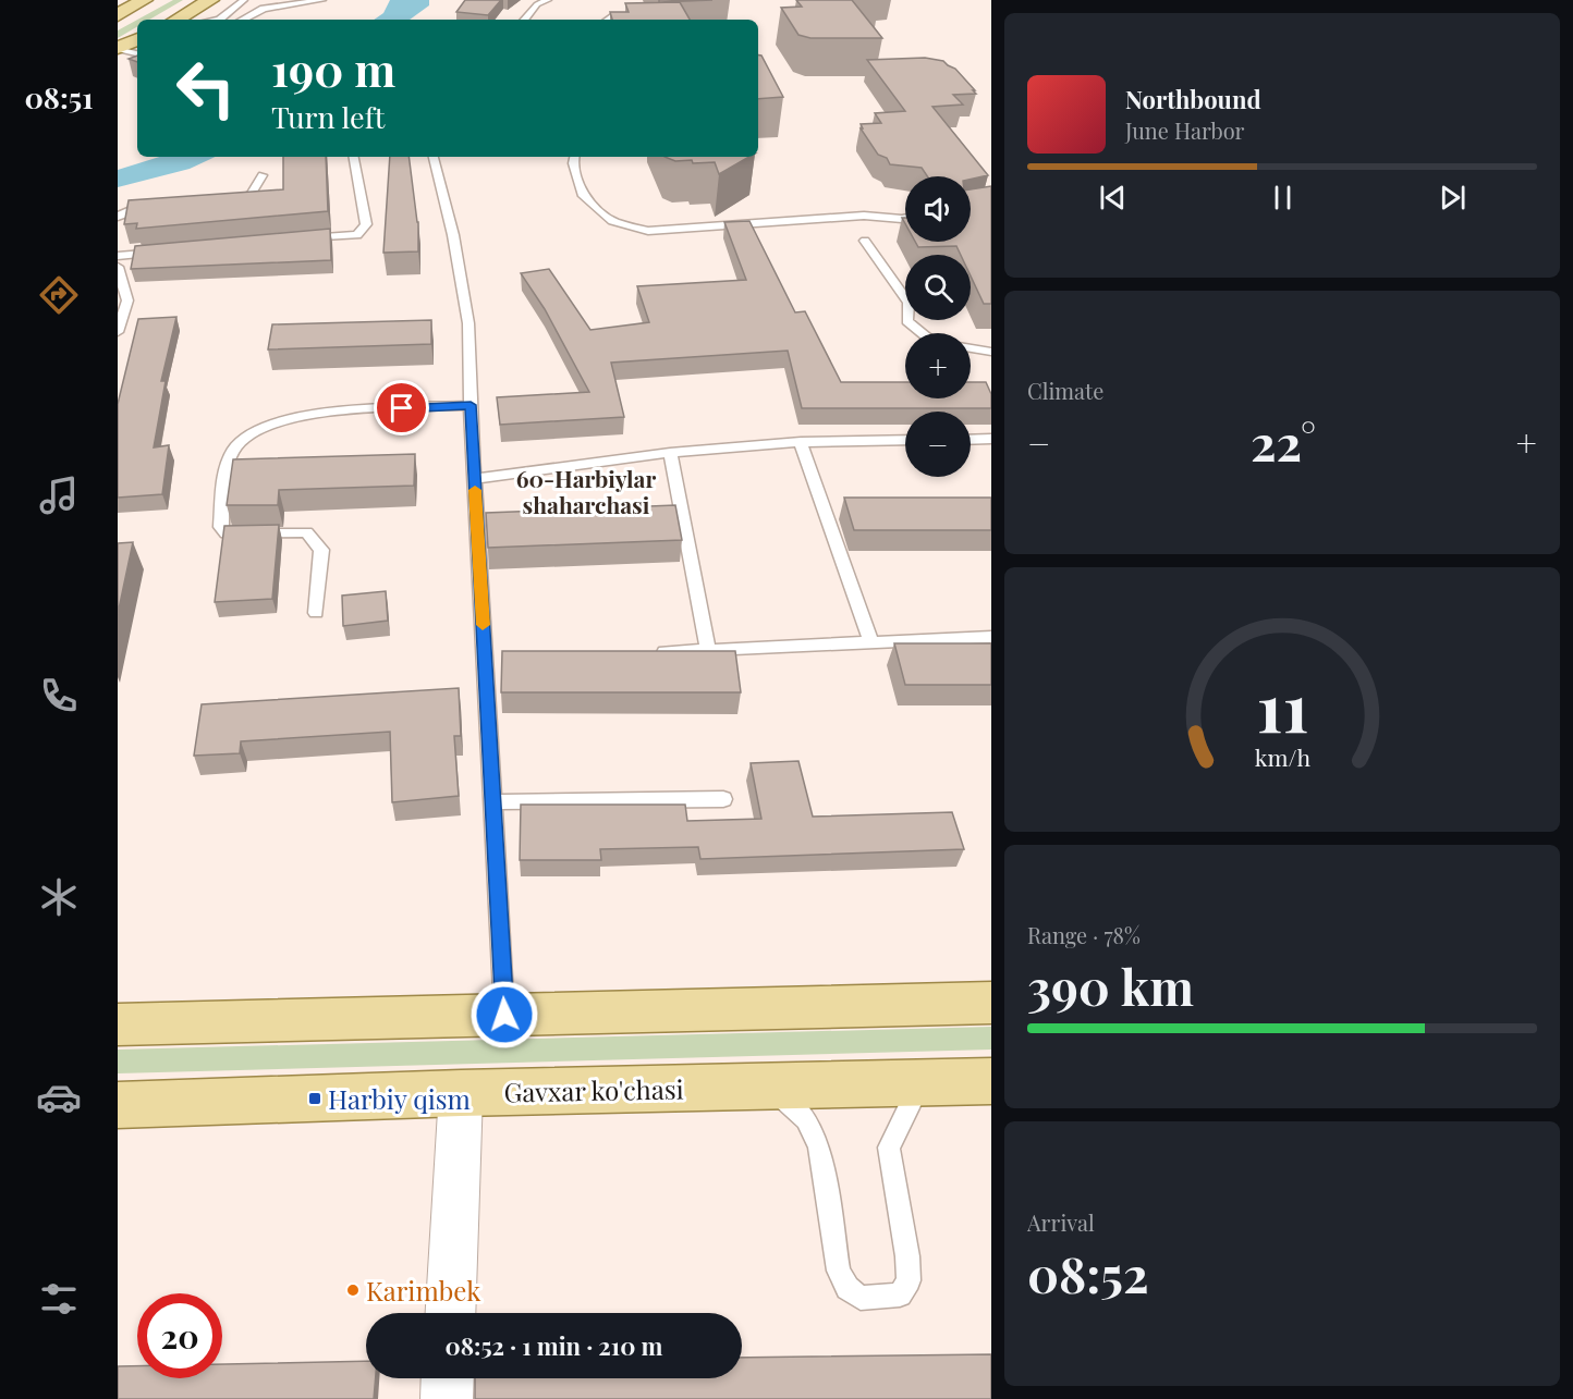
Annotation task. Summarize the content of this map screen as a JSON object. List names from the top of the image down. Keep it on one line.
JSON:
{"streets":{"main road":["Gavxar ko'chasi"]},"districts":["60-Harbiylar shaharchasi"],"places":{"transit":["Harbiy qism"],"other":["Karimbek"]},"page":{"tabs":"08:51","turn":["190 m","Turn left"],"song":["Northbound","June Harbor"],"map_buttons":["+","−"],"tile":["Climate",["Range · 78%","390 km"],["Arrival","08:52"]],"heat":["−","22°","+"],"limit":"20","trip":"08:52 · 1 min · 210 m","gauge":["11","km/h"]}}
